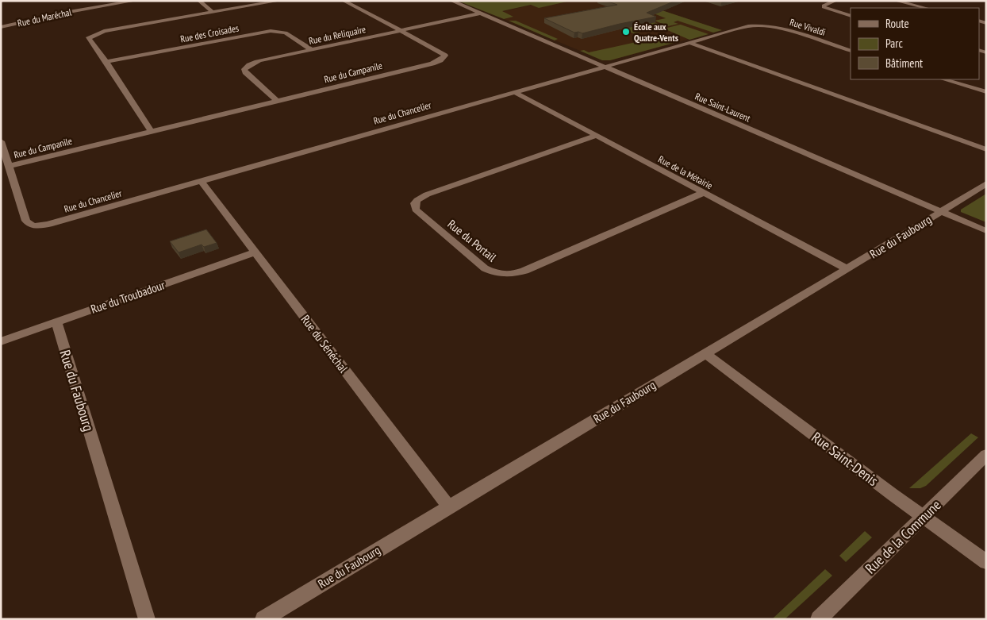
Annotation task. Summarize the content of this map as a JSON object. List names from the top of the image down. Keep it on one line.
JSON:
{"streets":{"street":["Rue du Maréchal","Rue Vivaldi","Rue des Croisades","Rue du Reliquaire","Rue du Campanile","Rue Saint-Laurent","Rue du Chancelier","Rue de la Métairie","Rue du Faubourg","Rue du Portail","Rue du Troubadour","Rue du Sénéchal","Rue Saint-Denis","Rue de la Commune"]},"crossings":[["Rue Vivaldi","Rue du Chancelier"],["Rue des Croisades","Rue du Reliquaire"],["Rue du Reliquaire","Rue du Campanile"],["Rue du Reliquaire","Rue Saint-Laurent"],["Rue Saint-Laurent","Rue du Chancelier"],["Rue Saint-Laurent","Rue du Faubourg"],["Rue du Chancelier","Rue de la Métairie"],["Rue du Chancelier","Rue du Sénéchal"],["Rue de la Métairie","Rue du Faubourg"],["Rue de la Métairie","Rue du Portail"],["Rue du Faubourg","Rue du Troubadour"],["Rue du Faubourg","Rue du Sénéchal"],["Rue du Faubourg","Rue Saint-Denis"],["Rue du Troubadour","Rue du Sénéchal"],["Rue Saint-Denis","Rue de la Commune"]],"places":["École aux Quatre-Vents"],"legend":["Route","Parc","Bâtiment"]}
